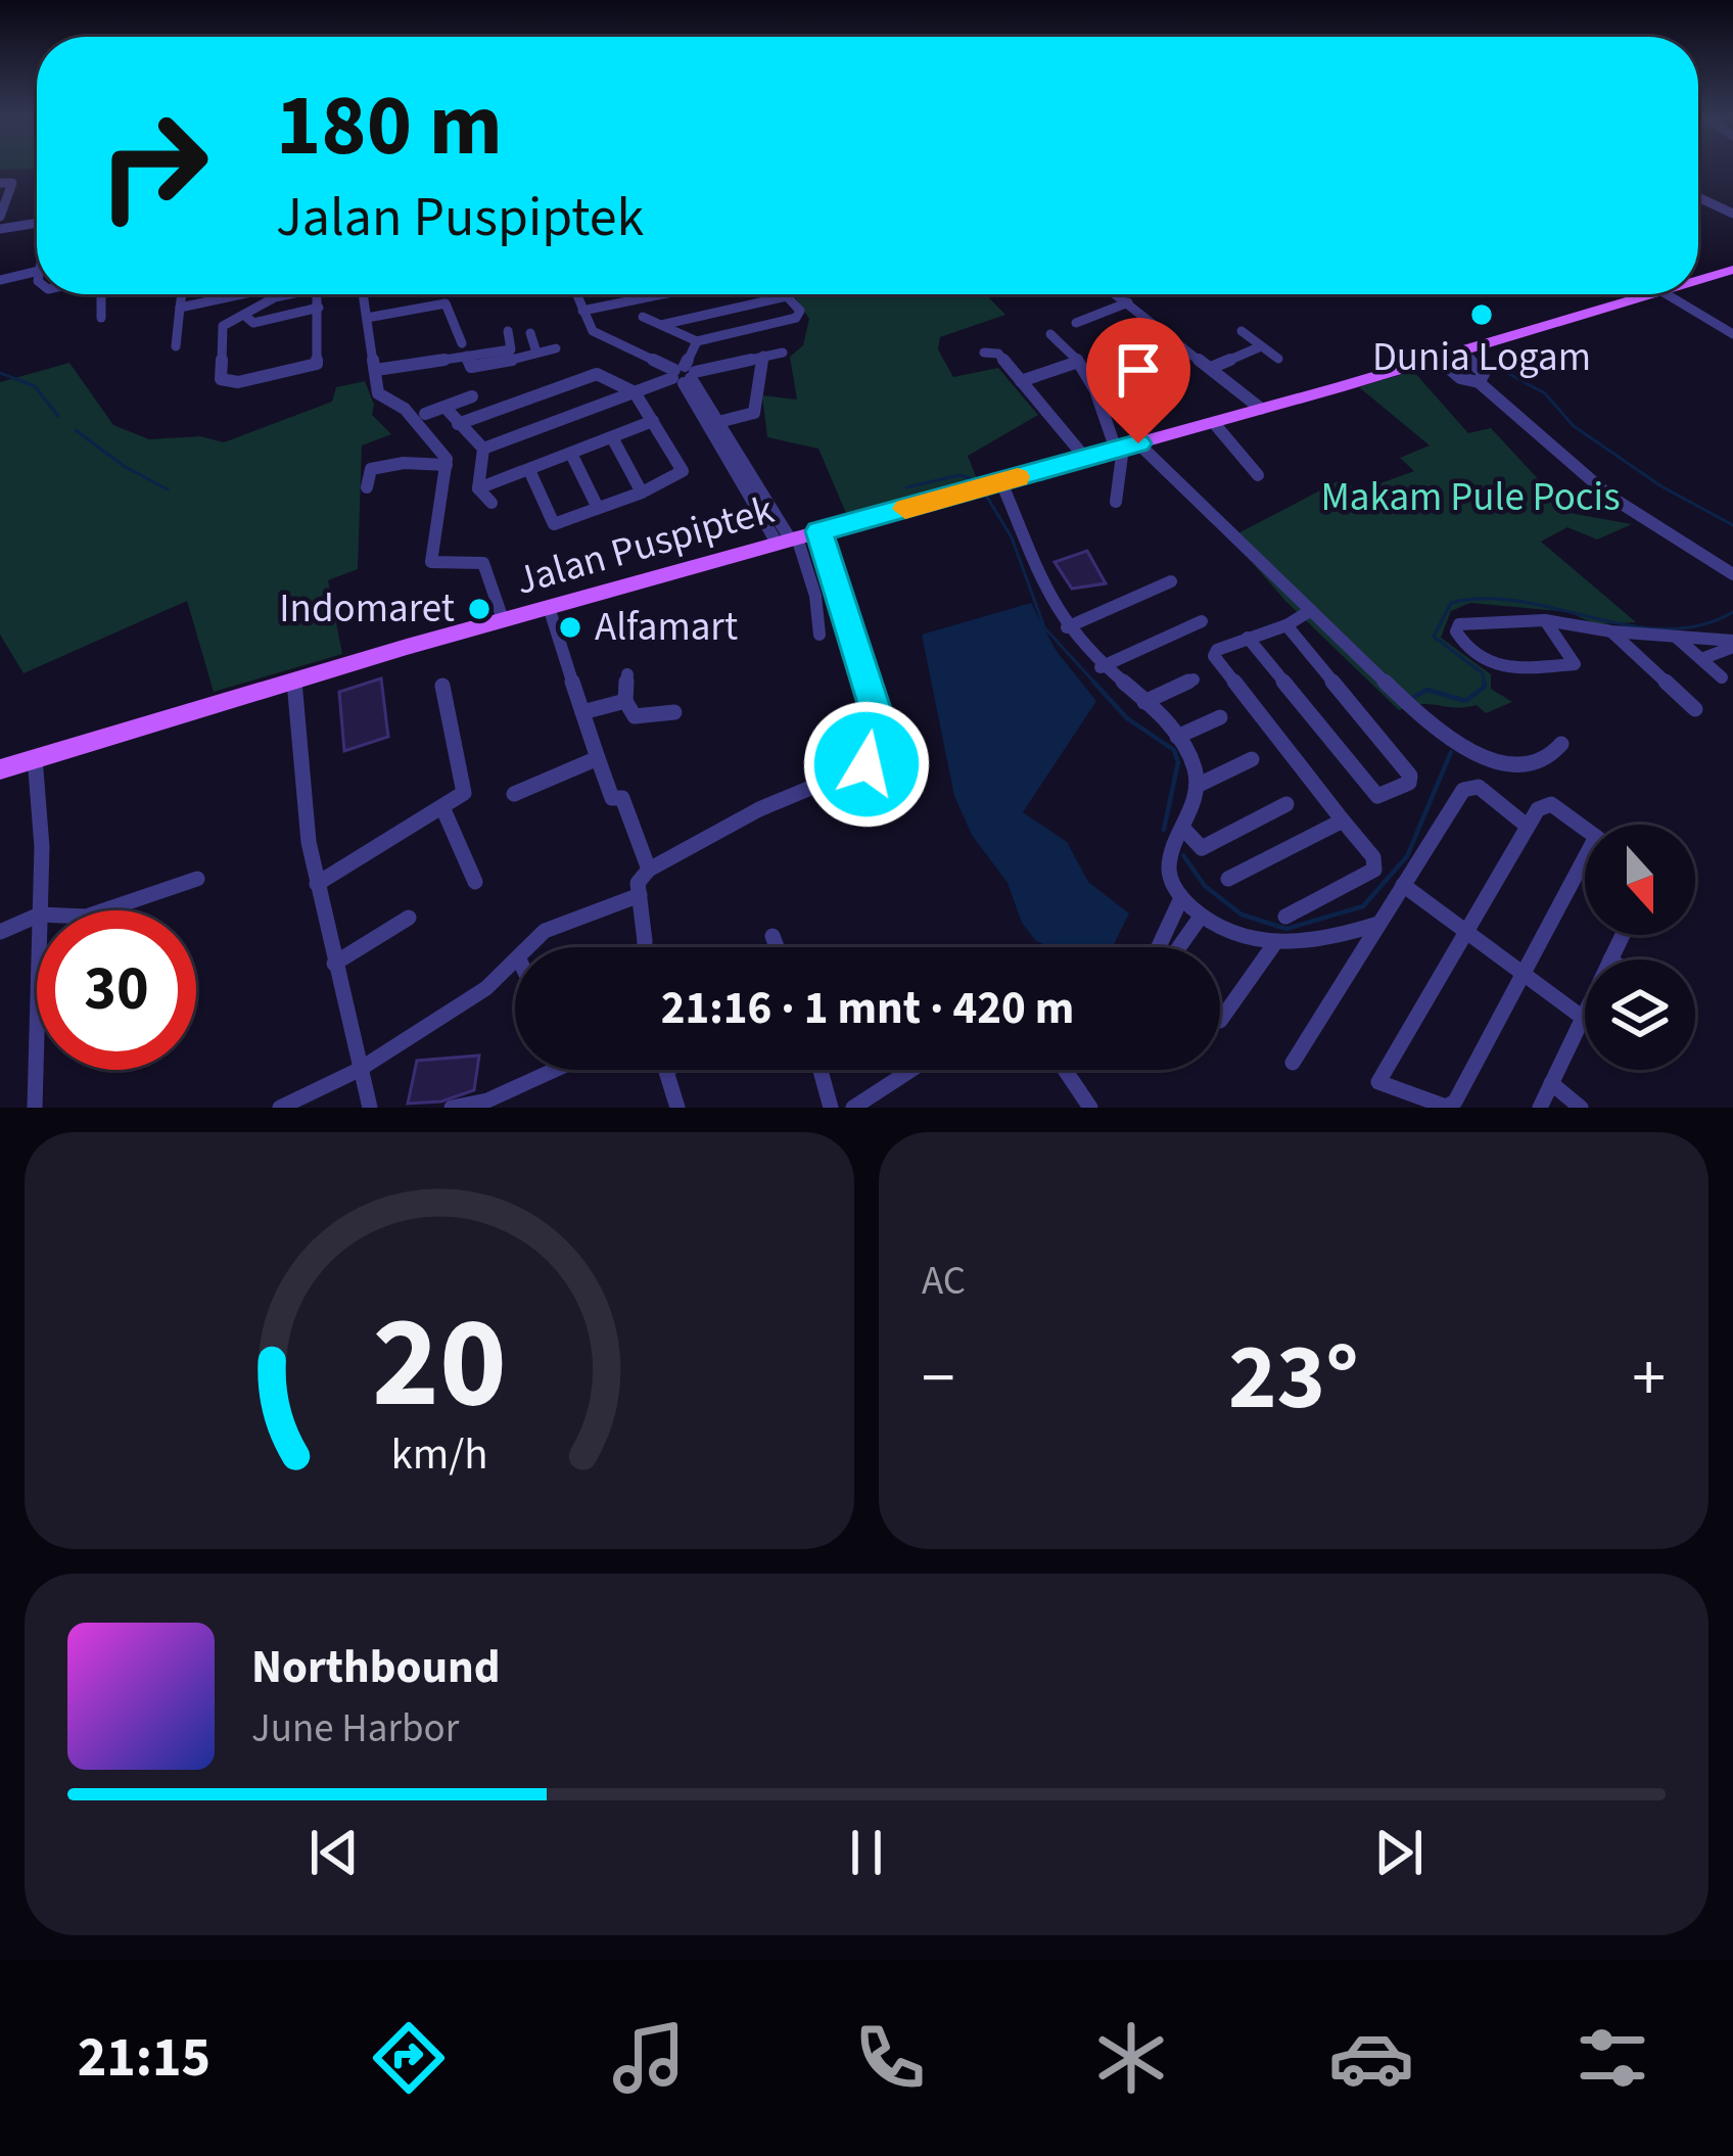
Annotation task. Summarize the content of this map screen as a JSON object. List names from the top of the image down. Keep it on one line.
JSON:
{"streets":{"main road":["Jalan Puspiptek"]},"parks":["Makam Pule Pocis"],"places":["Dunia Logam","Indomaret","Alfamart"],"north":"bottom","page":{"turn":["180 m","Jalan Puspiptek"],"limit":"30","trip":"21:16 · 1 mnt · 420 m","tile":"AC","heat":["−","23°","+"],"song":["Northbound","June Harbor"],"tabs":"21:15","gauge":["20","km/h"]}}
